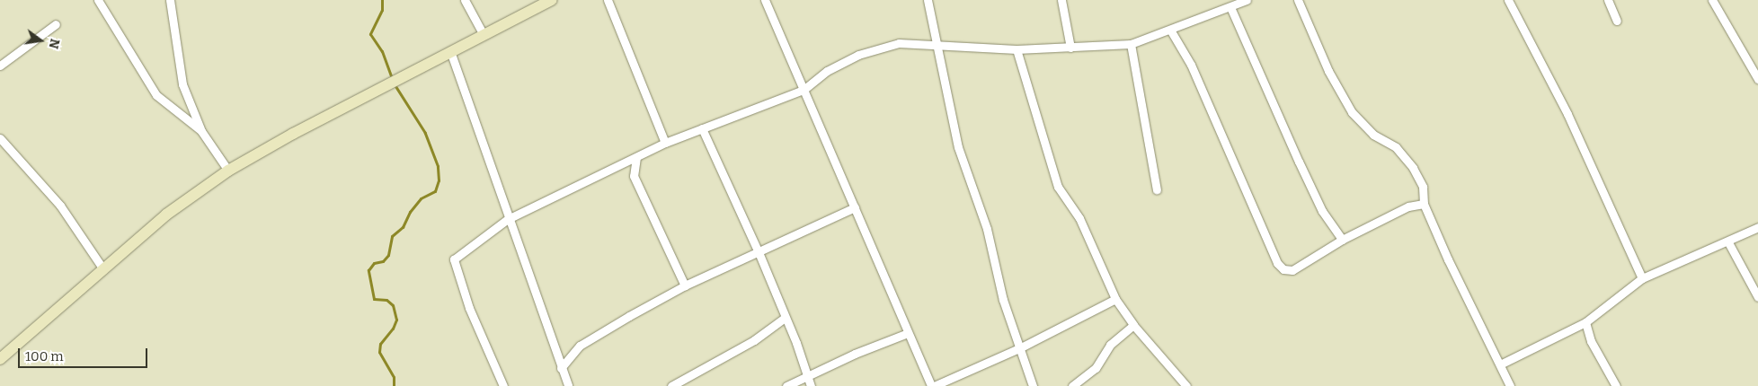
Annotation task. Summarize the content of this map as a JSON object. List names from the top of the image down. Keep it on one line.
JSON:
{"scale_bar":"100 m","north":"right"}
